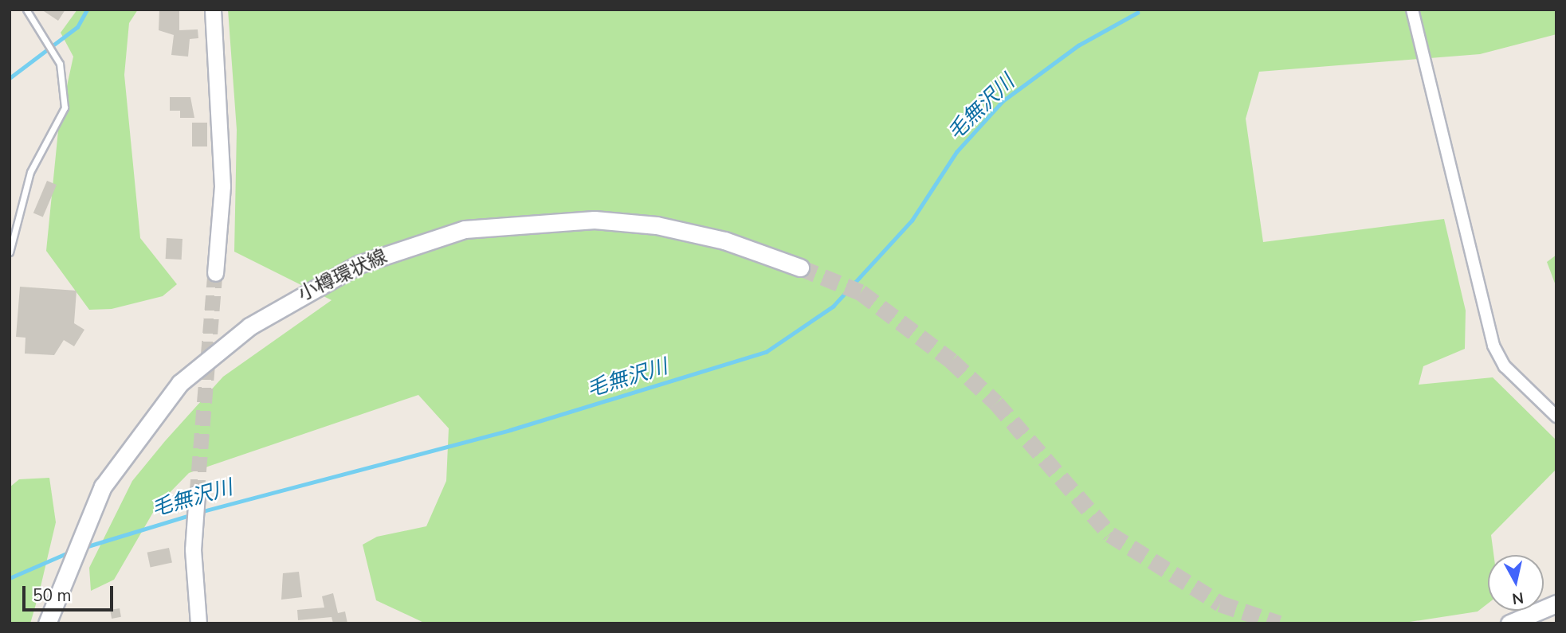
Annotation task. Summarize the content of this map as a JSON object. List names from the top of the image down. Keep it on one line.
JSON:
{"streets":{"main road":["小樽環状線"]},"water":["毛無沢川"],"scale_bar":"50 m","north":"bottom"}
